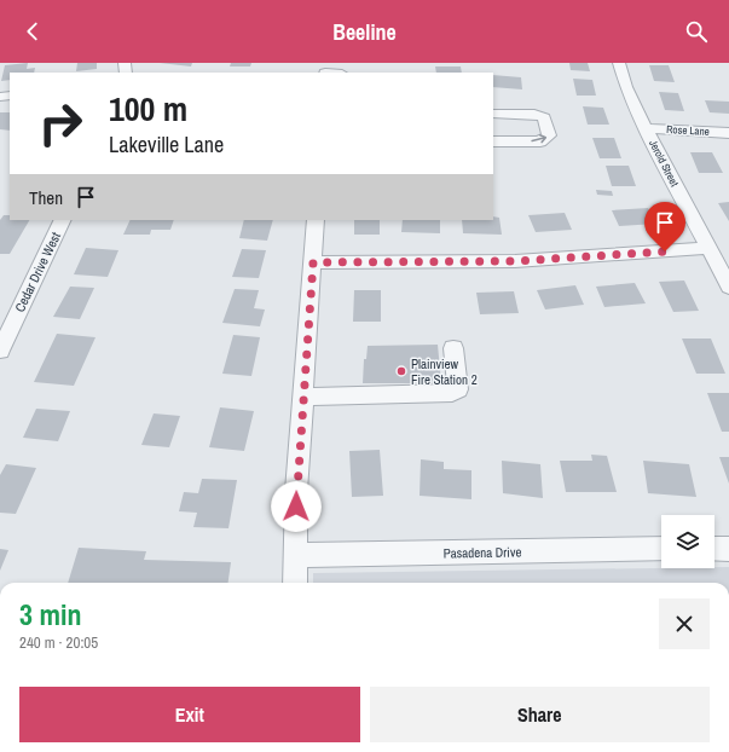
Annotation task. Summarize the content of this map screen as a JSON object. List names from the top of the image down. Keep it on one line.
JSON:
{"streets":{"street":["Rose Lane","Jerold Street","Cedar Drive West","Pasadena Drive"]},"crossings":[["Rose Lane","Jerold Street"]],"places":["Plainview Fire Station 2"],"page":{"header":"Beeline","turn":["100 m","Lakeville Lane"],"then":"Then","heading":["3 min","240 m · 20:05"],"buttons":["Exit","Share"]}}
